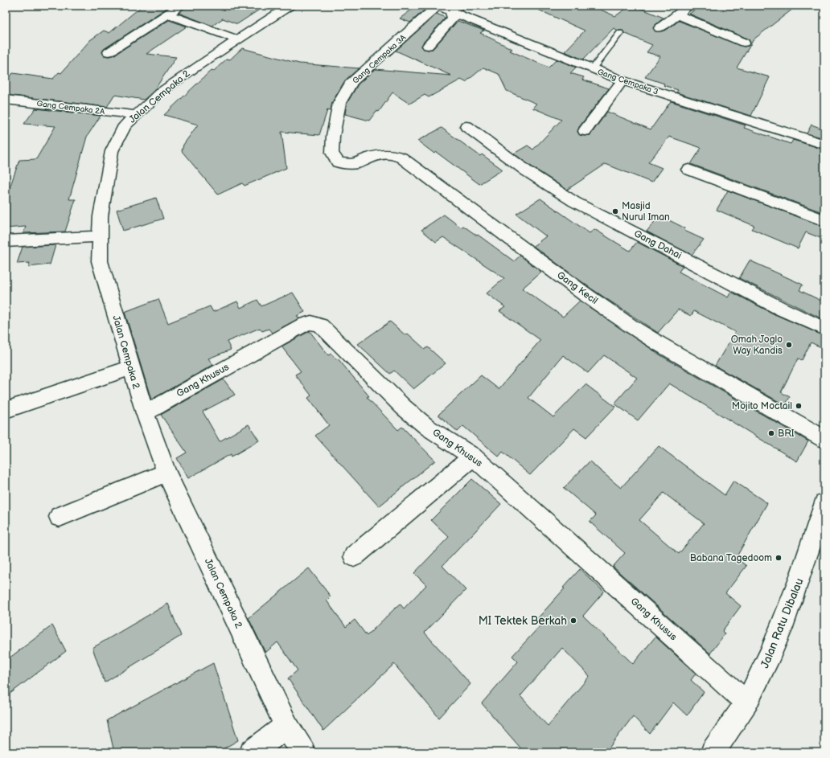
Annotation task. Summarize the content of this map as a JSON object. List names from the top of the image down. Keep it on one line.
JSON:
{"streets":{"street":["Gang Cempaka 3A","Gang Cempaka 3","Jalan Cempaka 2","Gang Cempaka 2A","Gang Dahai","Gang Kecil","Gang Khusus","Jalan Ratu Dibalau"]},"crossings":[["Gang Cempaka 3A","Gang Cempaka 3"],["Gang Cempaka 3A","Gang Kecil"],["Jalan Cempaka 2","Gang Cempaka 2A"],["Jalan Cempaka 2","Gang Khusus"],["Gang Khusus","Jalan Ratu Dibalau"]],"places":["Masjid Nurul Iman","Omah Joglo Way Kandis","Mojito Moctail","BRI","Babana Tagedoom","MI Tektek Berkah"]}
